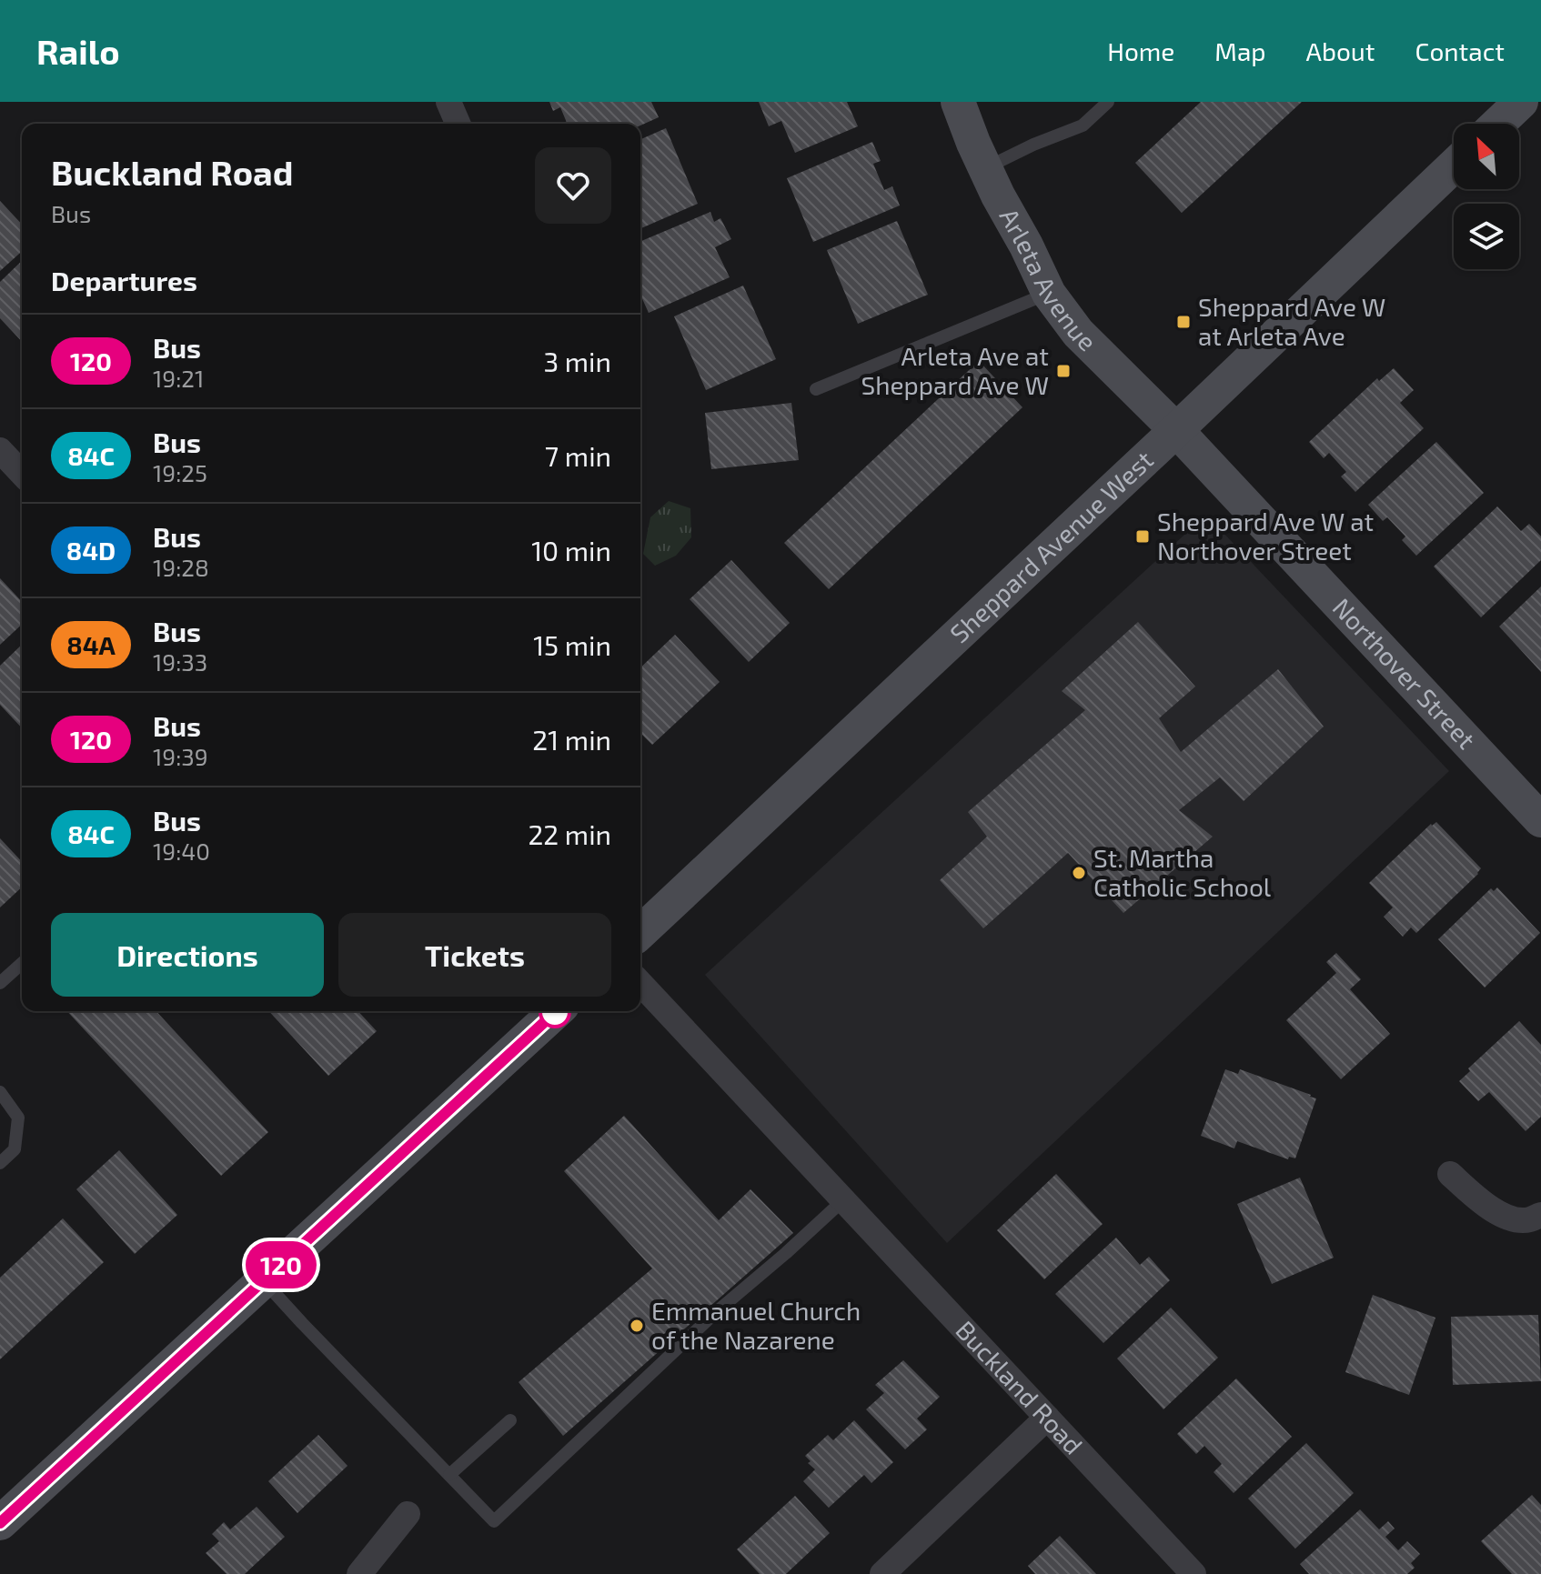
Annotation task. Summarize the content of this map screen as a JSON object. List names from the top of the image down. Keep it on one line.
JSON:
{"streets":{"main road":["Arleta Avenue","Sheppard Avenue West","Northover Street"],"street":["Buckland Road"]},"crossings":[["Arleta Avenue","Sheppard Avenue West"],["Arleta Avenue","Northover Street"],["Sheppard Avenue West","Northover Street"]],"places":{"transit":["Sheppard Ave W at Arleta Ave","Arleta Ave at Sheppard Ave W","Sheppard Ave W at Northover Street"],"other":["St. Martha Catholic School","Emmanuel Church of the Nazarene"]},"lines":["bus line 120"],"north":"top left","page":{"header":"Railo","nav":["Home","Map","About","Contact"],"on_map":"120","heading":[["Buckland Road","Bus"],"Departures"],"list":[{"mark":"120","name":"Bus","note":"19:21","value":"3 min"},{"mark":"84C","name":"Bus","note":"19:25","value":"7 min"},{"mark":"84D","name":"Bus","note":"19:28","value":"10 min"},{"mark":"84A","name":"Bus","note":"19:33","value":"15 min"},{"mark":"120","name":"Bus","note":"19:39","value":"21 min"},{"mark":"84C","name":"Bus","note":"19:40","value":"22 min"}],"buttons":["Directions","Tickets"]}}
